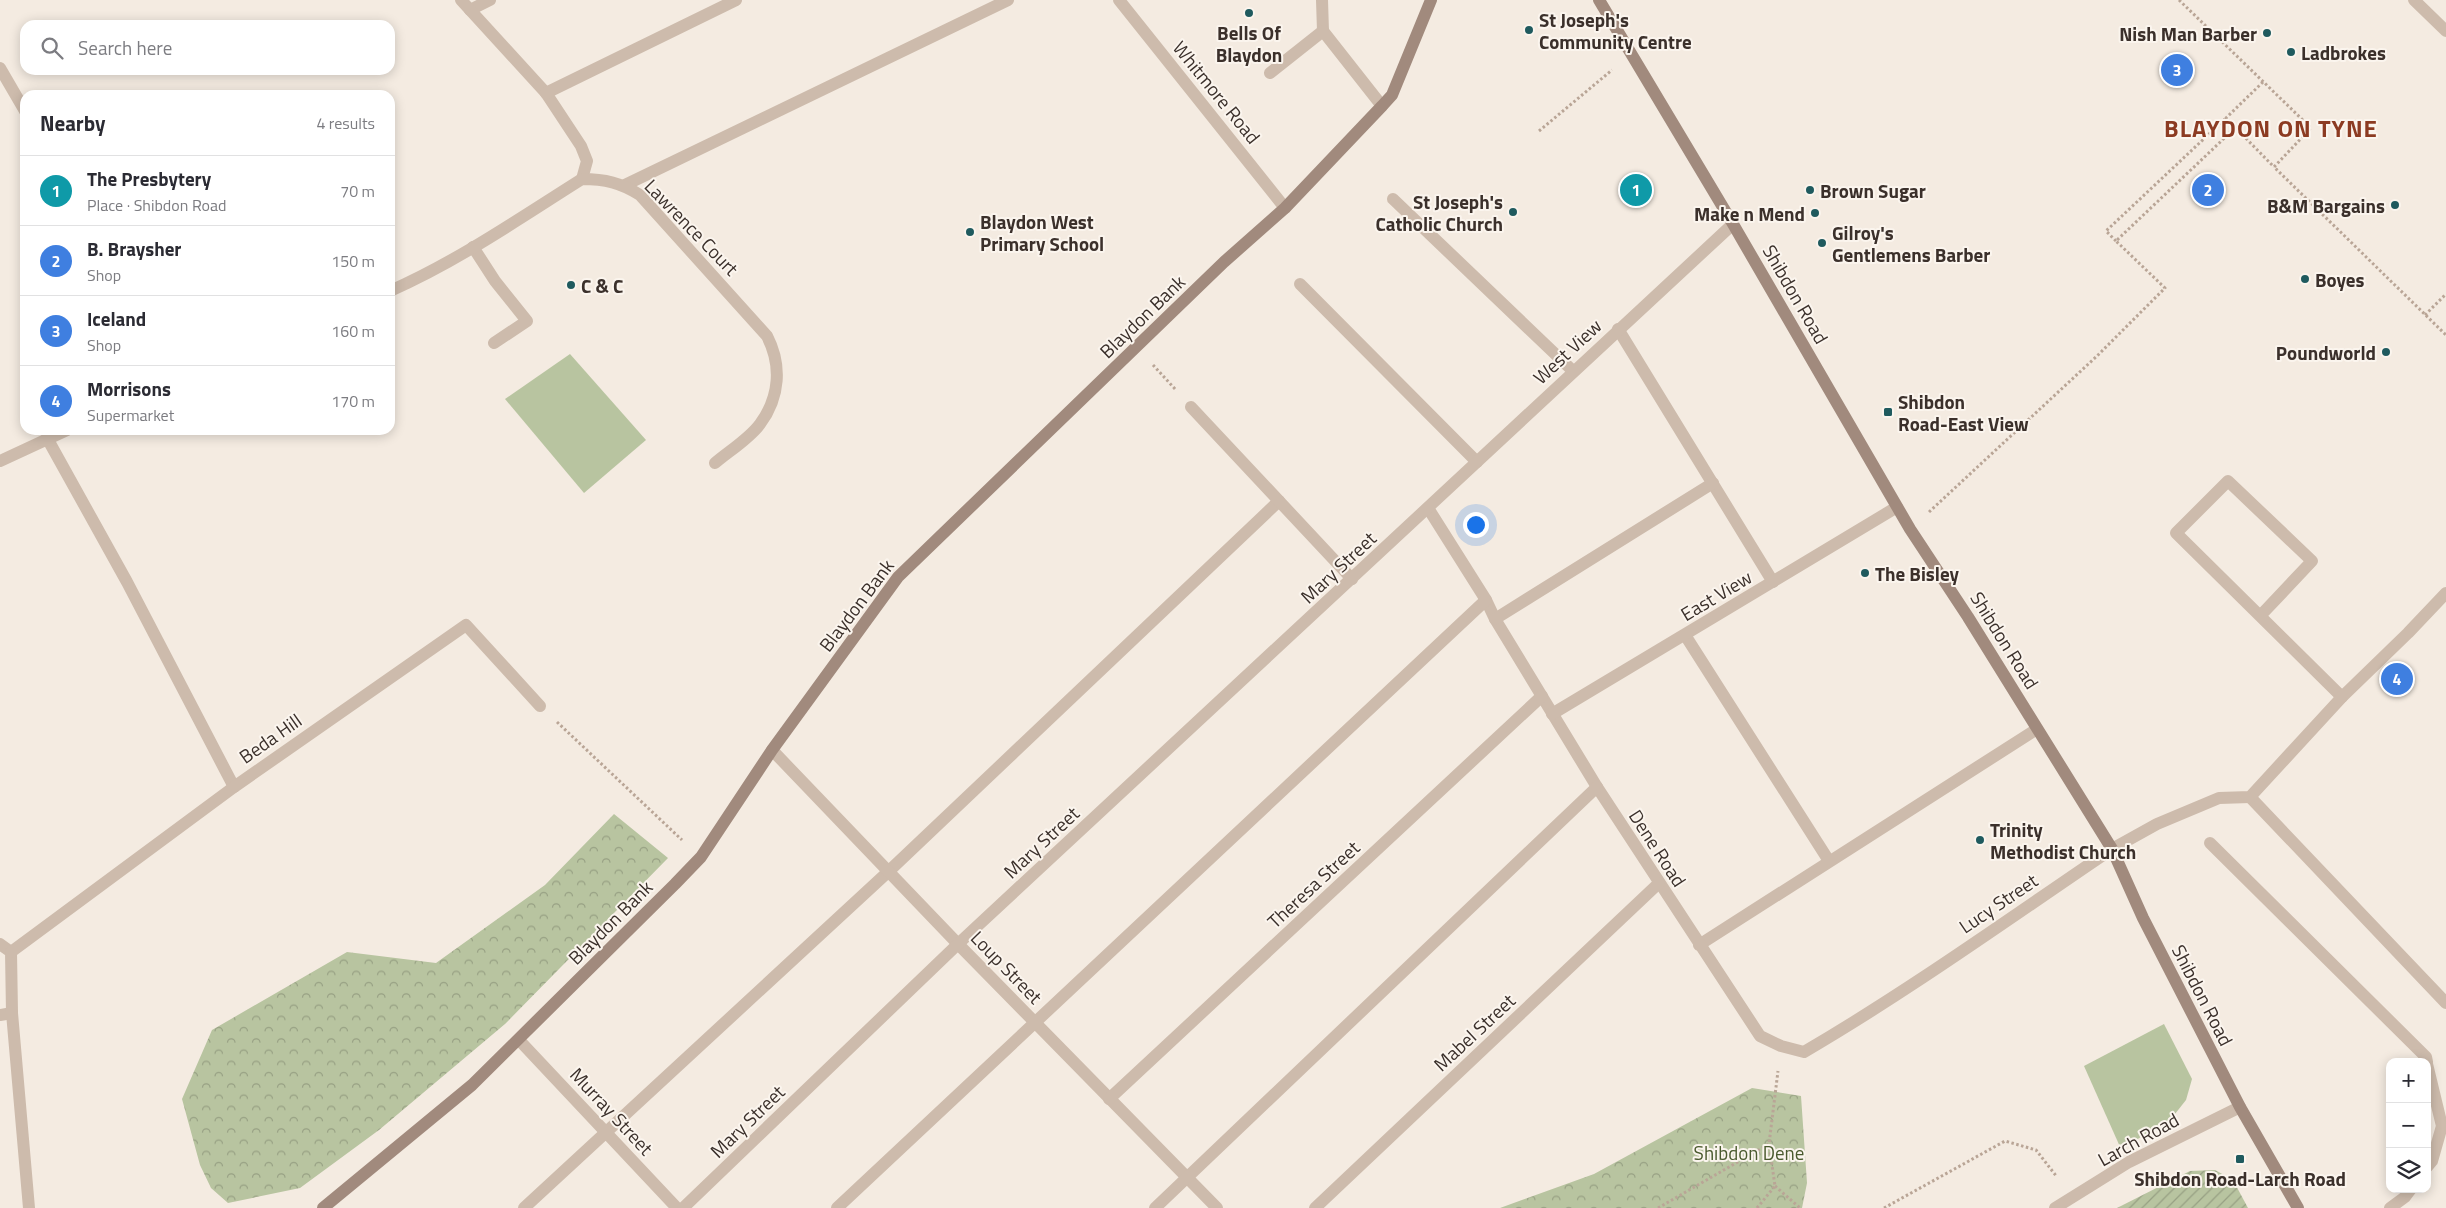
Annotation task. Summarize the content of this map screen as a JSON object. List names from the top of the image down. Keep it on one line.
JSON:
{"streets":{"street":["Whitmore Road","Lawrence Court","Shibdon Road","Blaydon Bank","West View","Mary Street","East View","Beda Hill","Dene Road","Theresa Street","Lucy Street","Loup Street","Mabel Street","Murray Street","Larch Road"]},"crossings":[["Whitmore Road","Blaydon Bank"],["Shibdon Road","West View"],["Shibdon Road","East View"],["Shibdon Road","Lucy Street"],["Shibdon Road","Larch Road"],["Blaydon Bank","Loup Street"],["Blaydon Bank","Murray Street"],["West View","Mary Street"],["West View","Dene Road"],["Mary Street","Dene Road"],["Mary Street","Loup Street"],["East View","Dene Road"],["Dene Road","Theresa Street"],["Dene Road","Lucy Street"],["Dene Road","Mabel Street"],["Theresa Street","Loup Street"]],"districts":["BLAYDON ON TYNE"],"parks":["Shibdon Dene"],"places":{"other":["Bells Of Blaydon","St Joseph's Community Centre","Nish Man Barber","Ladbrokes","Brown Sugar","B&M Bargains","St Joseph's Catholic Church","Make n Mend","Blaydon West Primary School","Gilroy's Gentlemens Barber","Boyes","C & C","Poundworld","The Bisley","Trinity Methodist Church"],"transit":["Shibdon Road-East View","Shibdon Road-Larch Road"]},"page":{"search":"Search here","pins":["3","1","2","4"],"heading":["Nearby","4 results"],"list":[{"mark":"1","name":"The Presbytery","note":"Place · Shibdon Road","value":"70 m"},{"mark":"2","name":"B. Braysher","note":"Shop","value":"150 m"},{"mark":"3","name":"Iceland","note":"Shop","value":"160 m"},{"mark":"4","name":"Morrisons","note":"Supermarket","value":"170 m"}],"map_buttons":["+","−"]}}
